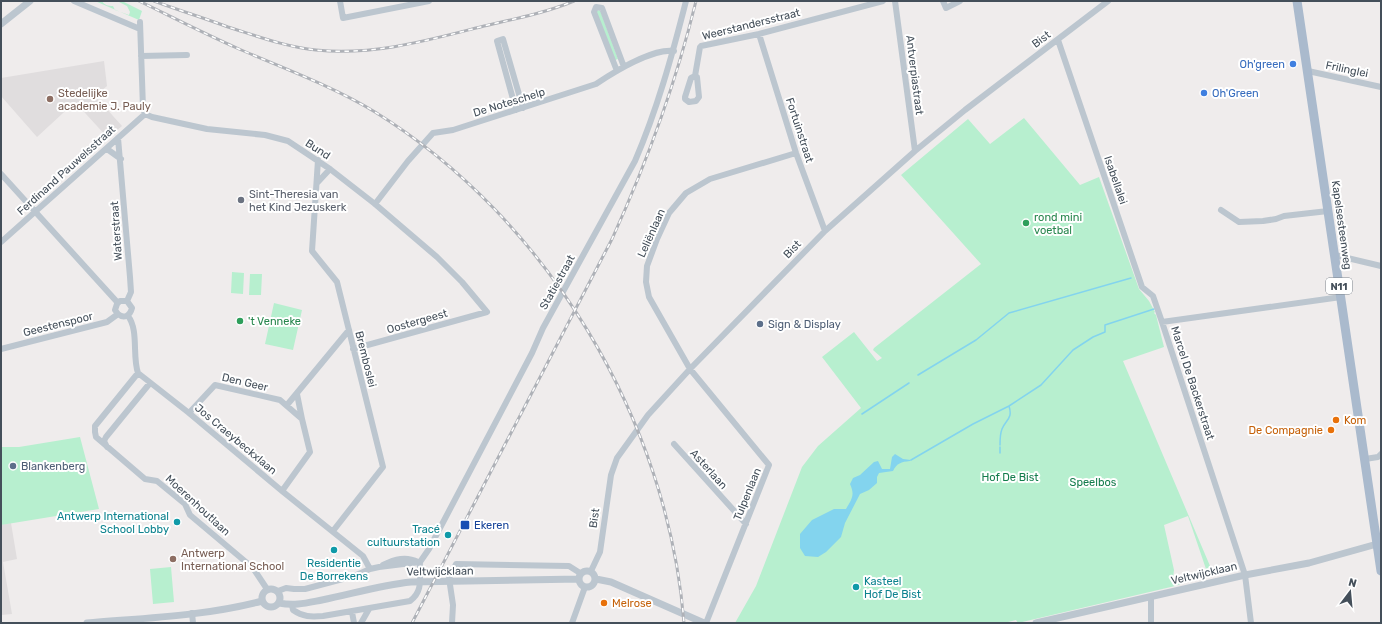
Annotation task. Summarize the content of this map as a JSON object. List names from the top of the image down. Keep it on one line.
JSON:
{"streets":{"main road":["Kapelsesteenweg","N11"],"street":["Weerstandersstraat","Bist","Frilinglei","Antverpiastraat","De Noteschelp","Fortuinstraat","Bund","Ferdinand Pauwelsstraat","Isabellalei","Waterstraat","Leliënlaan","Statiestraat","Oostergeest","Geestenspoor","Bremboslei","Den Geer","Marcel De Backerstraat","Jos Craeybeckxlaan","Asterlaan","Tulpenlaan","Moerenhoutlaan","Veltwijcklaan"]},"crossings":[["Weerstandersstraat","Fortuinstraat"],["Bist","Antverpiastraat"],["Bist","Fortuinstraat"],["Bist","Isabellalei"],["Bist","Leliënlaan"],["Bist","Tulpenlaan"],["Bist","Veltwijcklaan"],["Frilinglei","Kapelsesteenweg"],["De Noteschelp","Bund"],["De Noteschelp","Statiestraat"],["Fortuinstraat","Leliënlaan"],["Bund","Ferdinand Pauwelsstraat"],["Bund","Oostergeest"],["Bund","Bremboslei"],["Ferdinand Pauwelsstraat","Waterstraat"],["Isabellalei","Marcel De Backerstraat"],["Kapelsesteenweg","Marcel De Backerstraat"],["Kapelsesteenweg","Veltwijcklaan"],["Waterstraat","Geestenspoor"],["Leliënlaan","Tulpenlaan"],["Statiestraat","Veltwijcklaan"],["Oostergeest","Bremboslei"],["Bremboslei","Jos Craeybeckxlaan"],["Den Geer","Jos Craeybeckxlaan"],["Marcel De Backerstraat","Veltwijcklaan"],["Jos Craeybeckxlaan","Moerenhoutlaan"],["Jos Craeybeckxlaan","Veltwijcklaan"],["Asterlaan","Tulpenlaan"],["Moerenhoutlaan","Veltwijcklaan"]],"parks":["Hof De Bist","Speelbos"],"places":{"other":["Oh'green","Oh'Green","Stedelijke academie J. Pauly","Sint-Theresia van het Kind Jezuskerk","rond mini voetbal","'t Venneke","Sign & Display","Kom","De Compagnie","Blankenberg","Antwerp International School Lobby","Tracé cultuurstation","Residentie De Borrekens","Antwerp International School","Kasteel Hof De Bist","Melrose"],"transit":["Ekeren"]},"north":"top"}
